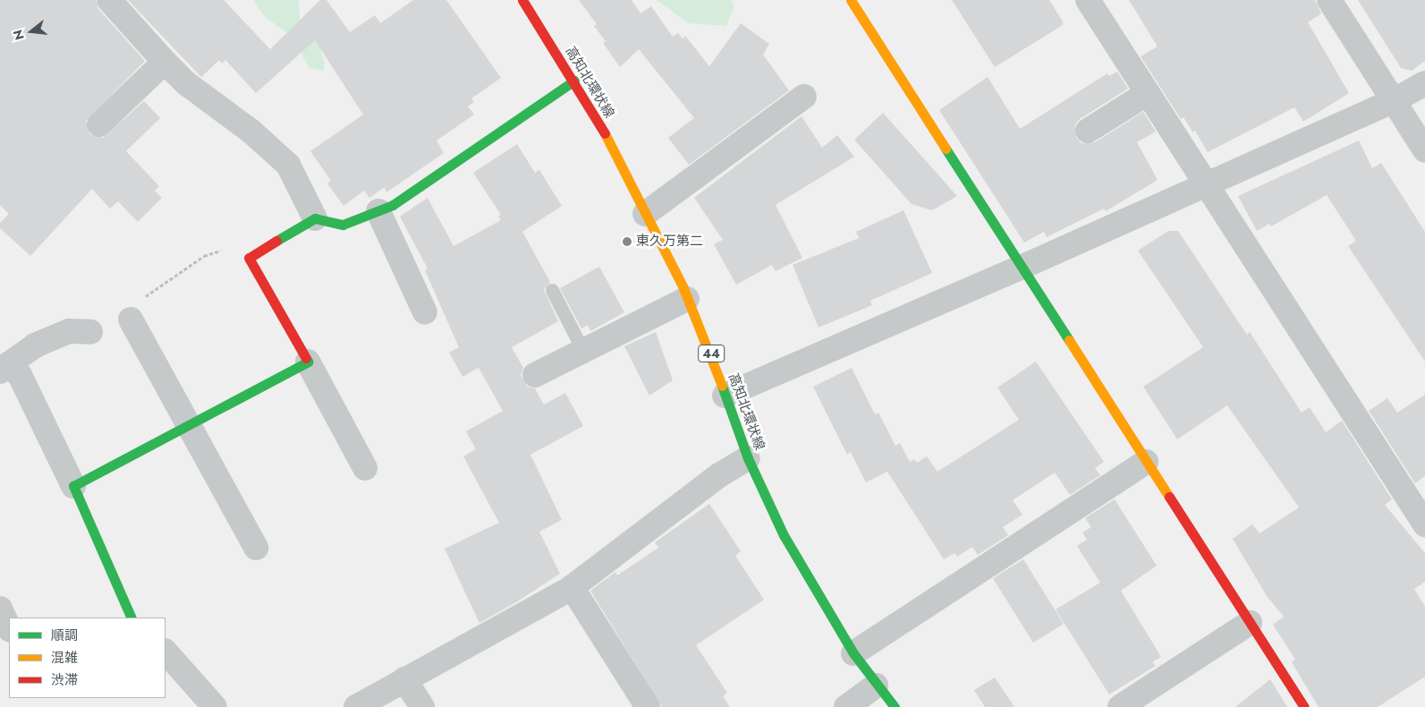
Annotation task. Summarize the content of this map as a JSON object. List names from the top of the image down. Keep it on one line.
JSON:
{"streets":{"street":["高知北環状線","44"]},"places":["東久万第二"],"legend":["順調","混雑","渋滞"],"north":"left"}
